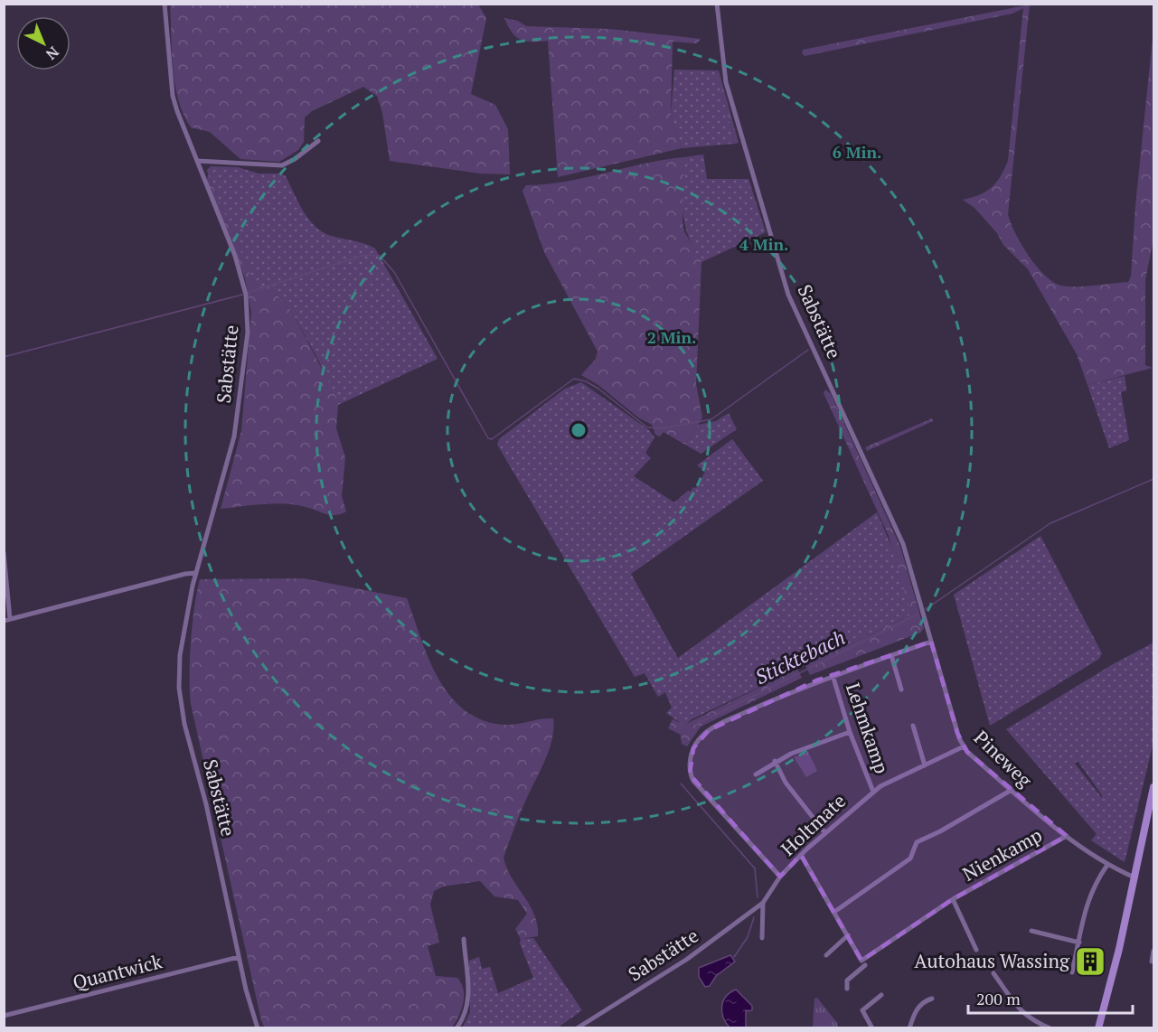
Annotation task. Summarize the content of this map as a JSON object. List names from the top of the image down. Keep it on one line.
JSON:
{"streets":{"street":["Sabstätte","Lehmkamp","Pineweg","Holtmate","Nienkamp","Quantwick"]},"crossings":[["Sabstätte","Pineweg"],["Sabstätte","Holtmate"],["Sabstätte","Quantwick"],["Lehmkamp","Holtmate"],["Pineweg","Holtmate"],["Pineweg","Nienkamp"]],"water":["Sticktebach"],"places":{"building":["Autohaus Wassing"]},"scale_bar":"200 m","north":"bottom right","rings":["6 Min.","4 Min.","2 Min."]}
